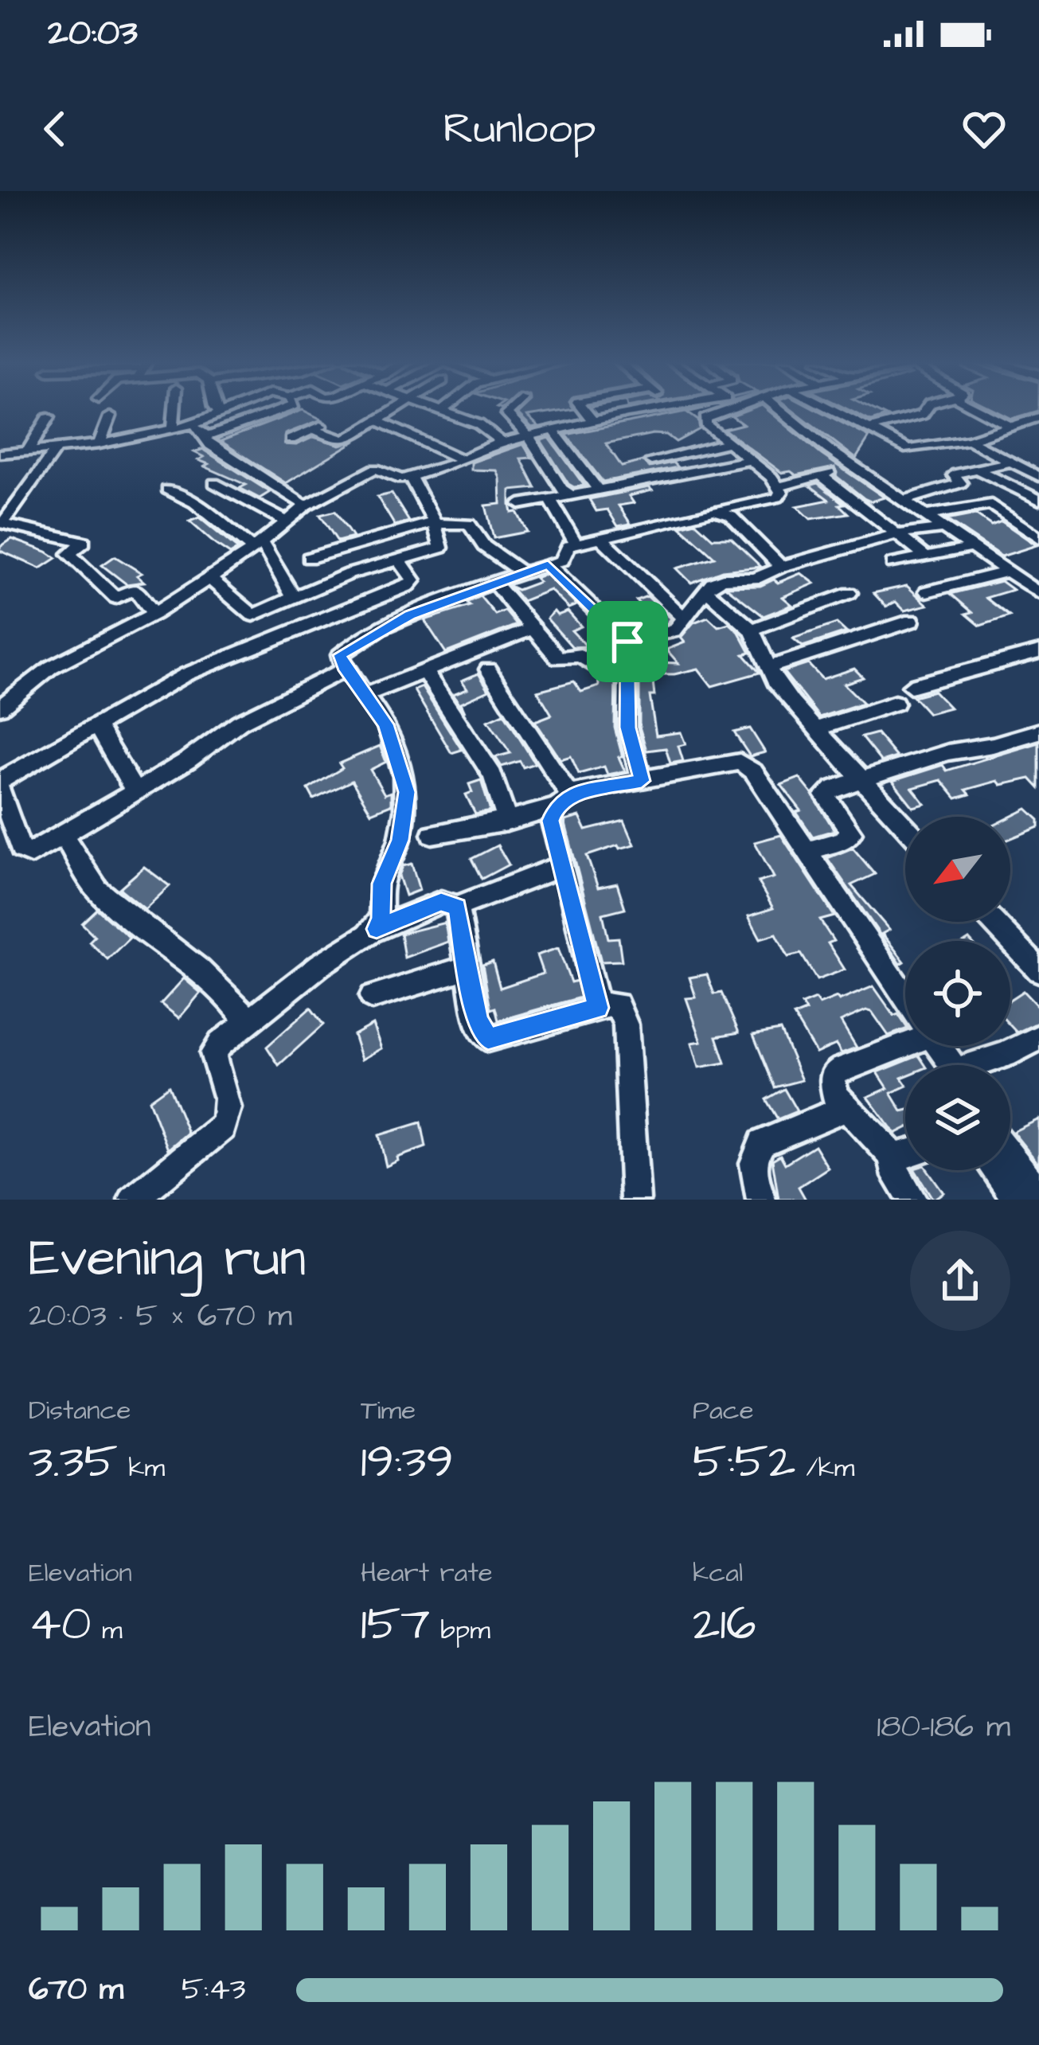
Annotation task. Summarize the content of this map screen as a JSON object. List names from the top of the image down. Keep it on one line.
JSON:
{"north":"bottom left","page":{"status":"20:03","header":"Runloop","heading":["Evening run","20:03 · 5 × 670 m"],"stats":[["Distance","3.35 km"],["Time","19:39"],["Pace","5:52 /km"],["Elevation","40 m"],["Heart rate","157 bpm"],["kcal","216"]],"chart":["Elevation","180–186 m"],"list":[{"name":"670 m","note":"5:43"}]}}
